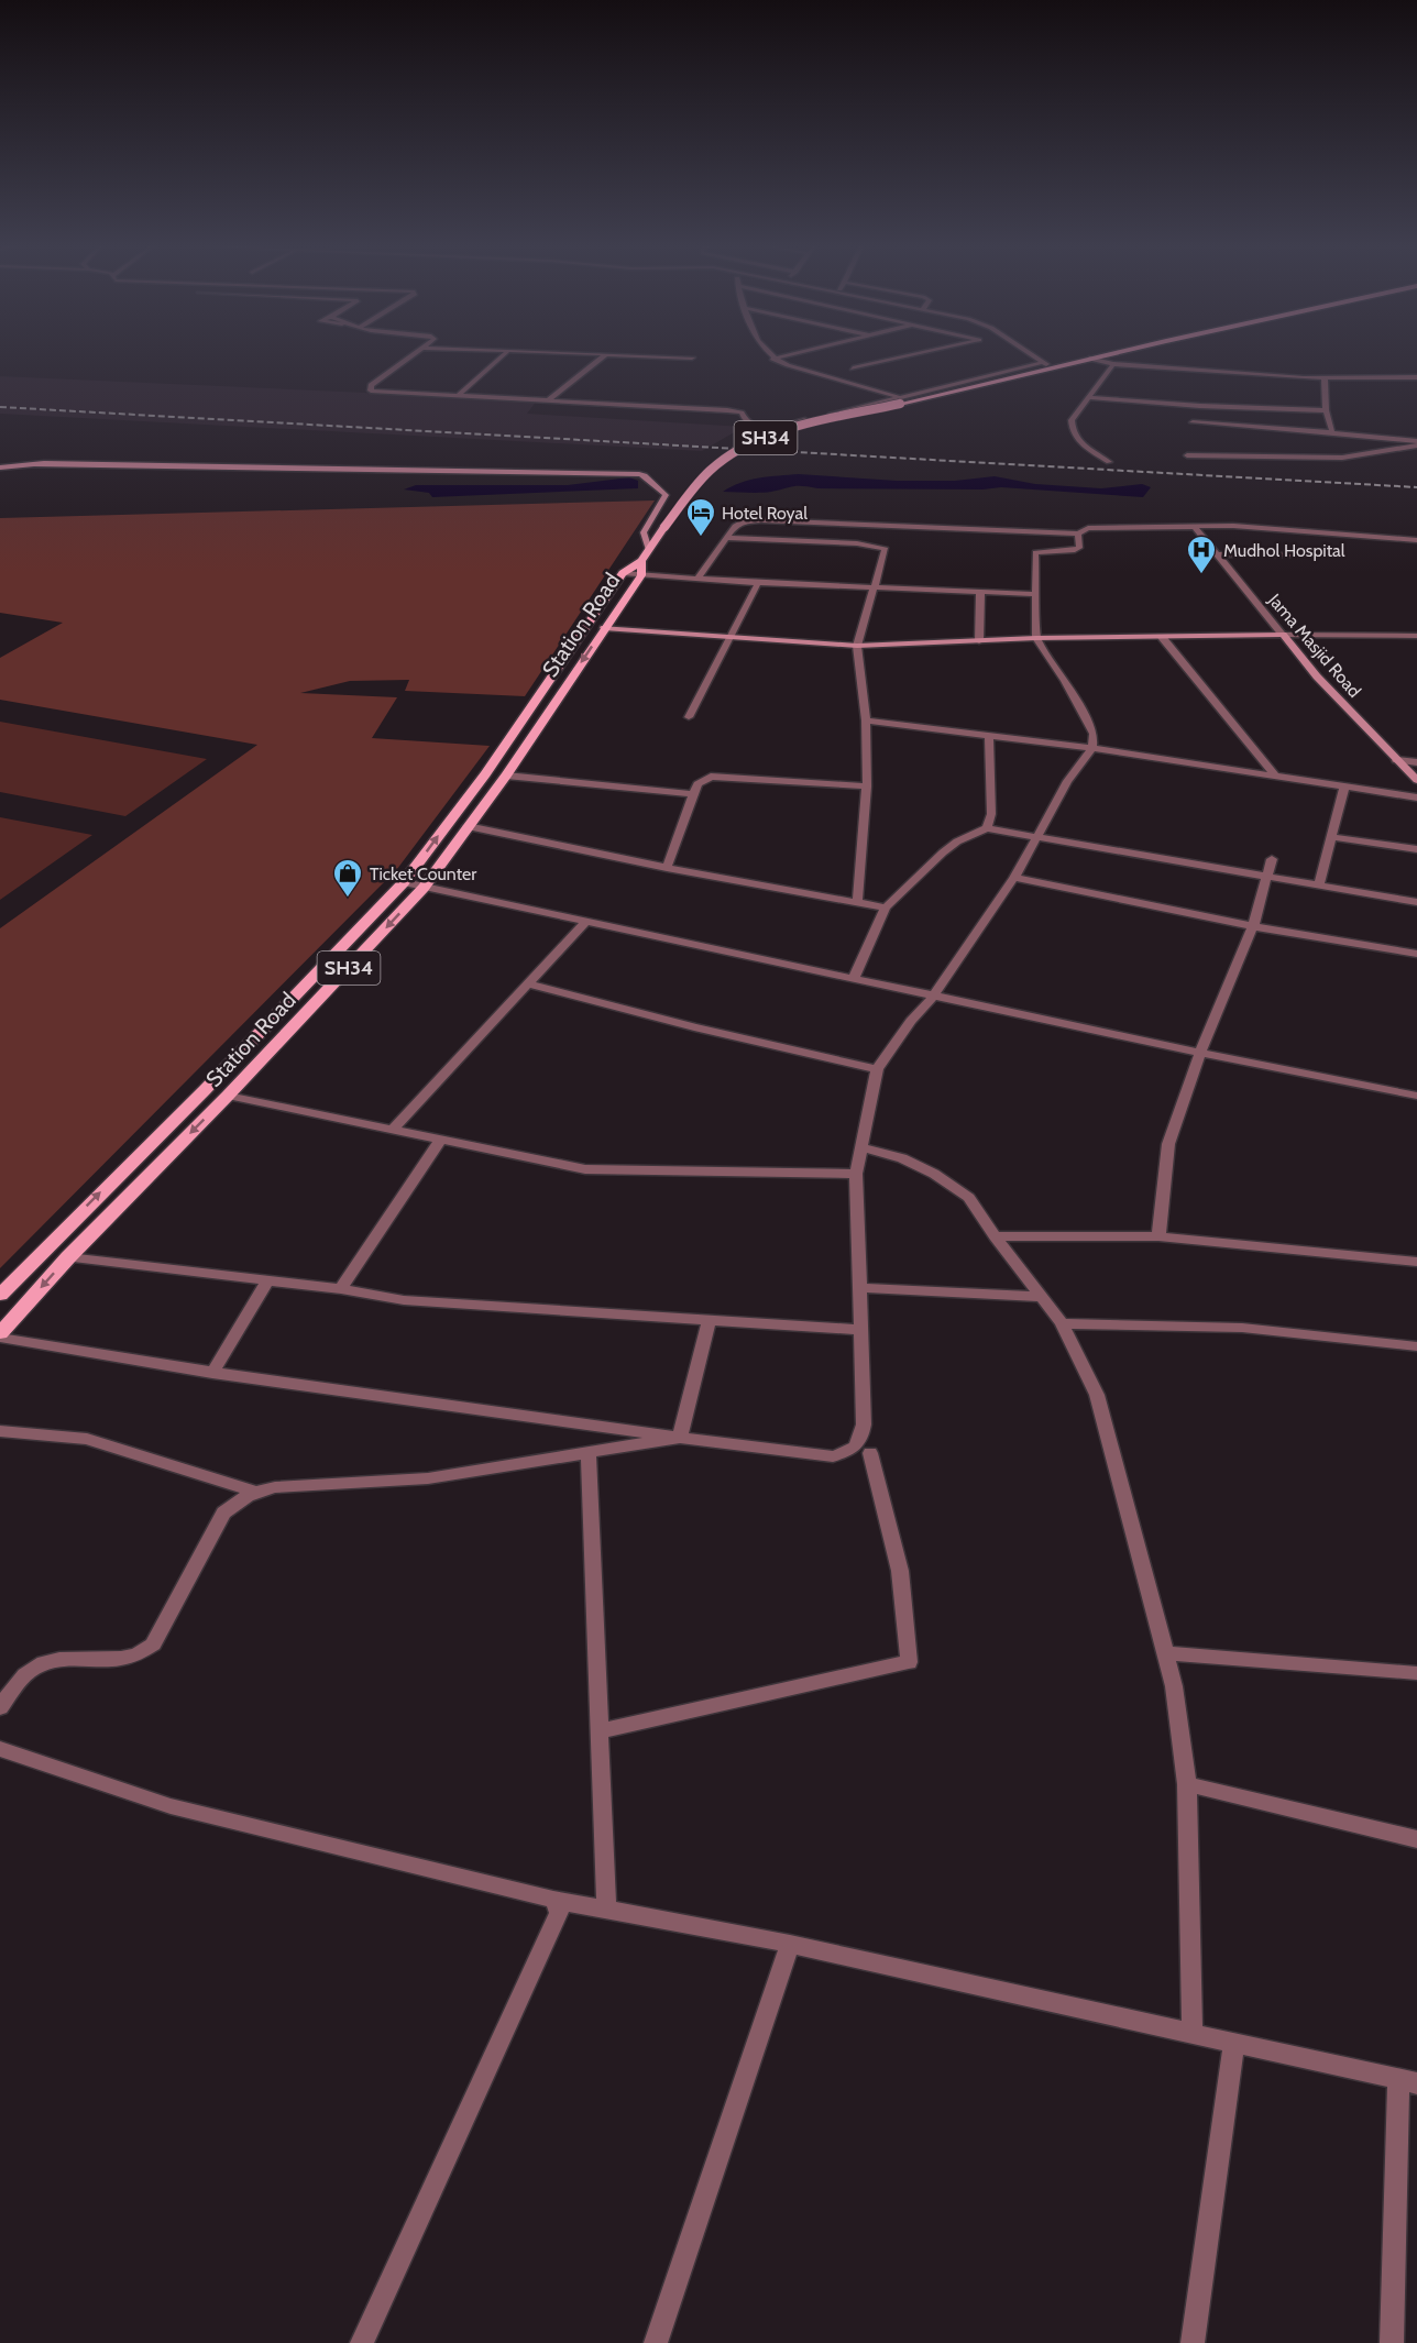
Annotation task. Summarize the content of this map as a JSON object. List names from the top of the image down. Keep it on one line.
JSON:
{"streets":{"main road":["SH34","Station Road"],"street":["Jama Masjid Road"]},"crossings":[["SH34","Station Road"]],"places":{"hotel":["Hotel Royal"],"hospital":["Mudhol Hospital"],"shop":["Ticket Counter"]}}
